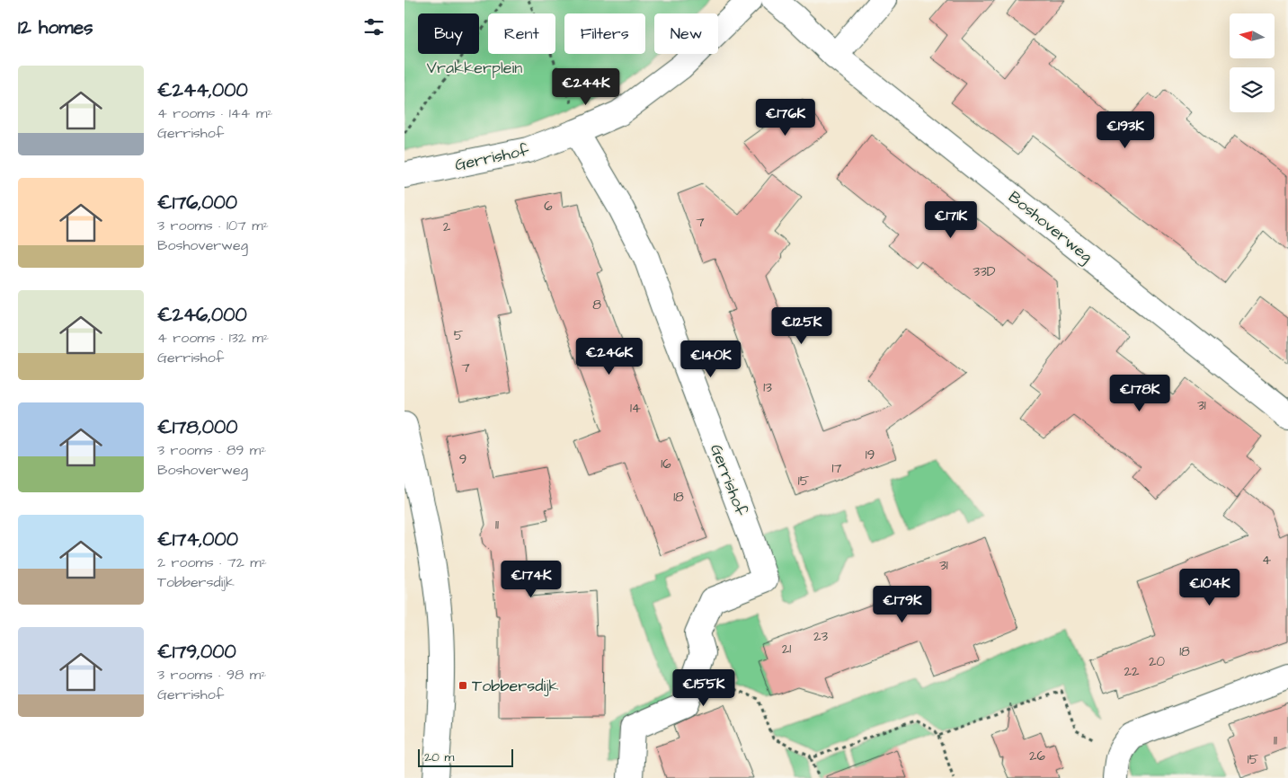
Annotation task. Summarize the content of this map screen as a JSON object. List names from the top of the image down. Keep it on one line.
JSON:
{"streets":{"street":["Gerrishof","Boshoverweg"]},"parks":["Vrakkerplein"],"places":{"transit":["Tobbersdijk"]},"house_numbers":["6","7","2","33D","8","5","7","13","31","14","19","9","16","17","15","18","11","4","31","23","21","18","20","22","11","26","15"],"scale_bar":"20 m","north":"left","page":{"heading":"12 homes","chip":["Buy","Rent","Filters","New"],"list":[{"name":"€244,000","note":"4 rooms · 144 m² · Gerrishof"},{"name":"€176,000","note":"3 rooms · 107 m² · Boshoverweg"},{"name":"€246,000","note":"4 rooms · 132 m² · Gerrishof"},{"name":"€178,000","note":"3 rooms · 89 m² · Boshoverweg"},{"name":"€174,000","note":"2 rooms · 72 m² · Tobbersdijk"},{"name":"€179,000","note":"3 rooms · 98 m² · Gerrishof"}],"price":["€244K","€176K","€193K","€171K","€125K","€246K","€140K","€178K","€174K","€104K","€179K","€155K"],"scale":"20 m"}}
